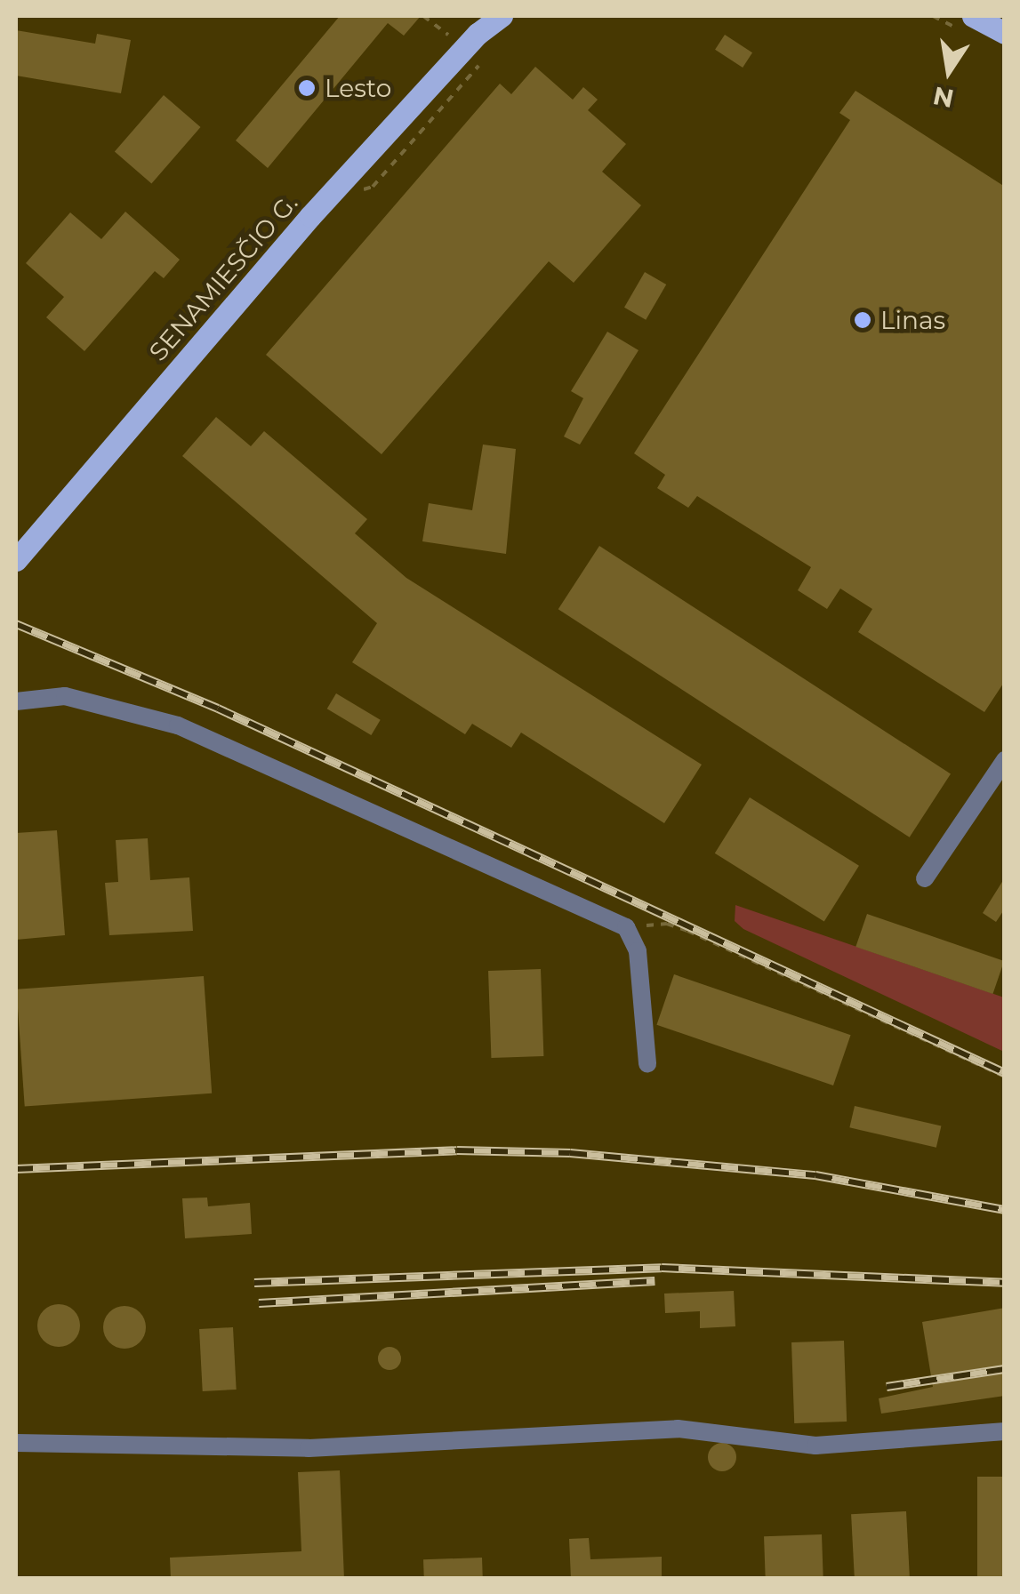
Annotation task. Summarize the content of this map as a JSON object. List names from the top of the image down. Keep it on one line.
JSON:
{"streets":{"main road":["SENAMIESČIO G."]},"places":["Lesto","Linas"],"north":"bottom"}
